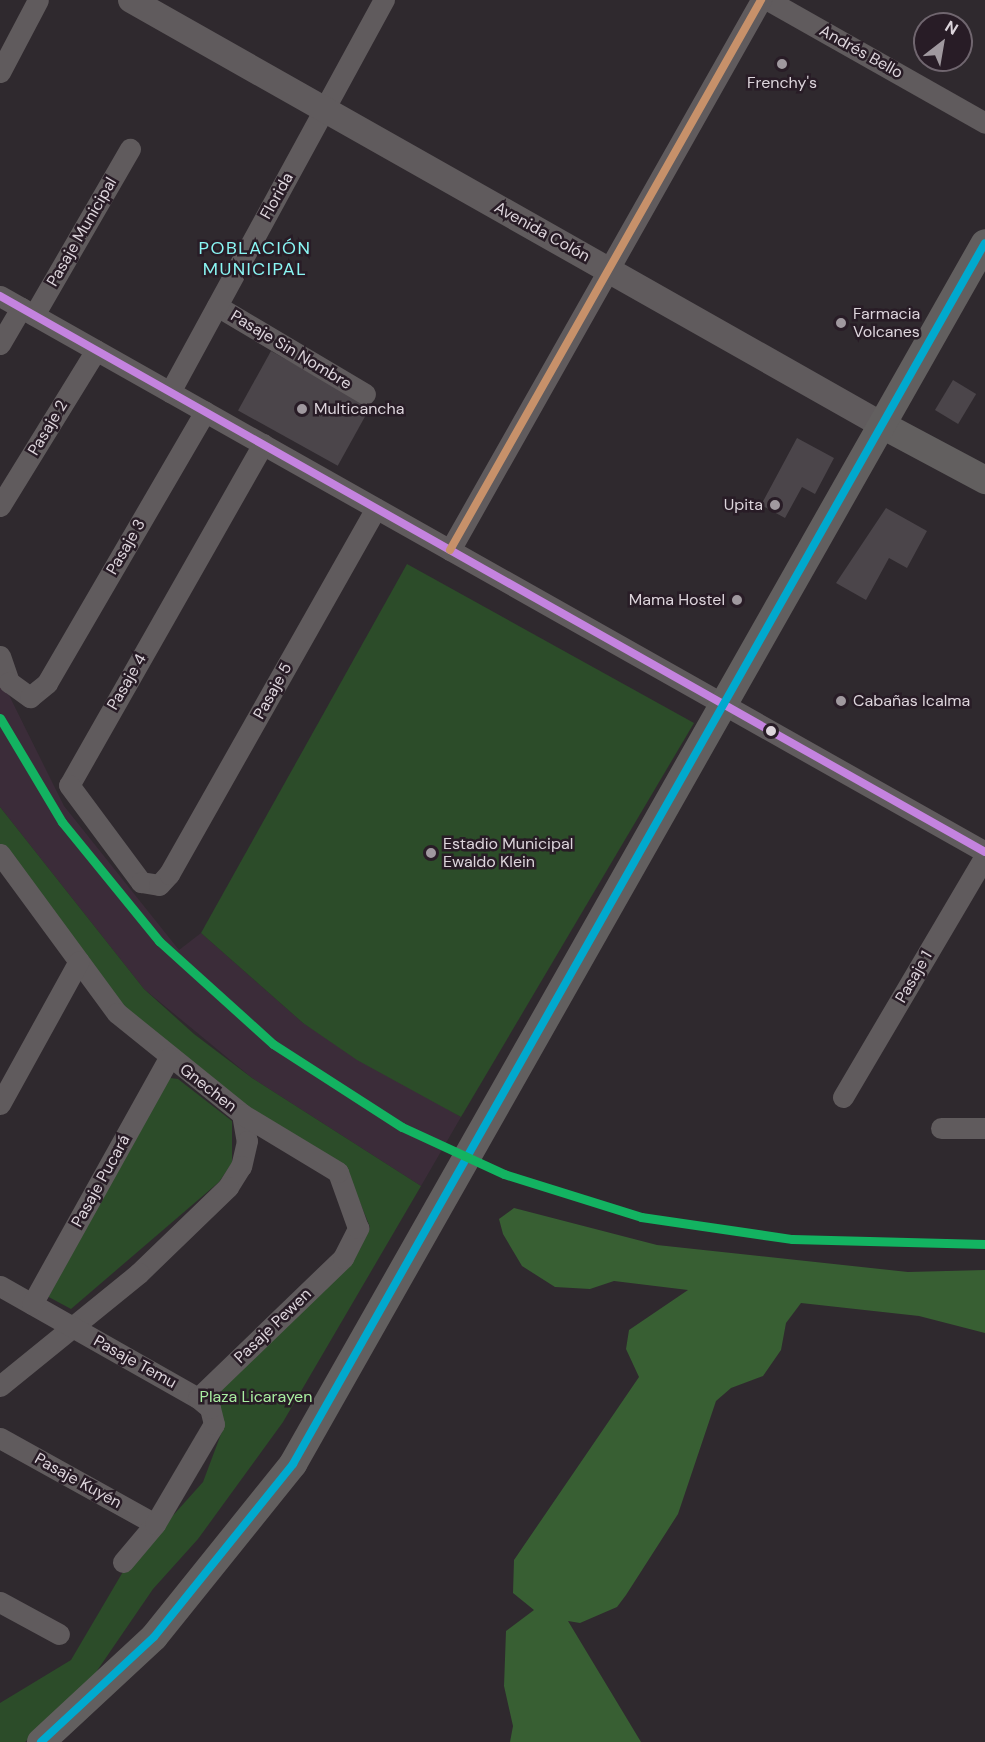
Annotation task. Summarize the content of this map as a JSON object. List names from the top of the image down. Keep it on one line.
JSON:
{"streets":{"main road":["Avenida Colón"],"street":["Andrés Bello","Florida","Pasaje Municipal","Pasaje Sin Nombre","Pasaje 2","Pasaje 3","Pasaje 4","Pasaje 5","Pasaje 1","Gnechen","Pasaje Pucará","Pasaje Pewen","Pasaje Temu","Pasaje Kuyén"]},"crossings":[["Florida","Avenida Colón"],["Florida","Pasaje Sin Nombre"],["Pasaje 4","Pasaje 5"],["Gnechen","Pasaje Pucará"],["Gnechen","Pasaje Pewen"],["Gnechen","Pasaje Temu"],["Pasaje Pucará","Pasaje Temu"],["Pasaje Pewen","Pasaje Temu"]],"districts":["POBLACIÓN MUNICIPAL"],"parks":["Plaza Licarayen"],"places":["Frenchy's","Farmacia Volcanes","Multicancha","Upita","Mama Hostel","Cabañas Icalma","Estadio Municipal Ewaldo Klein"],"north":"top right"}
